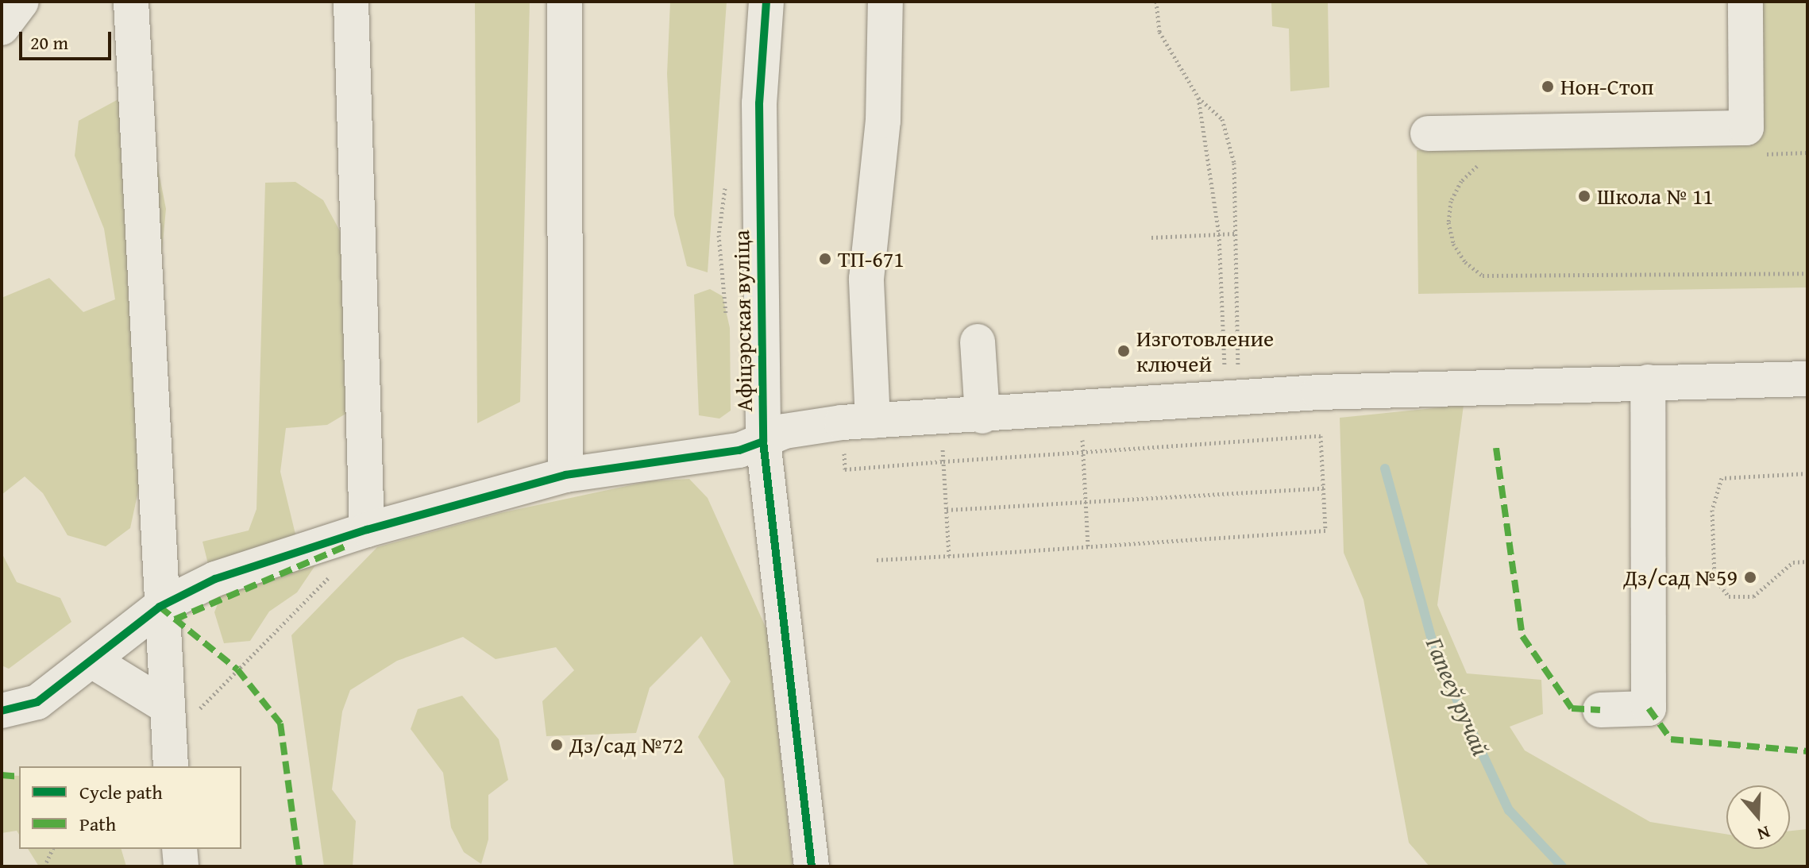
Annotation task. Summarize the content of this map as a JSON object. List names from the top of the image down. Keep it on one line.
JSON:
{"streets":{"street":["Афіцэрская вуліца"]},"water":["Гапееў ручай"],"places":["Нон-Стоп","Школа № 11","ТП-671","Изготовление ключей","Дз/сад №59","Дз/сад №72"],"legend":["Cycle path","Path"],"scale_bar":"20 m","north":"bottom"}
